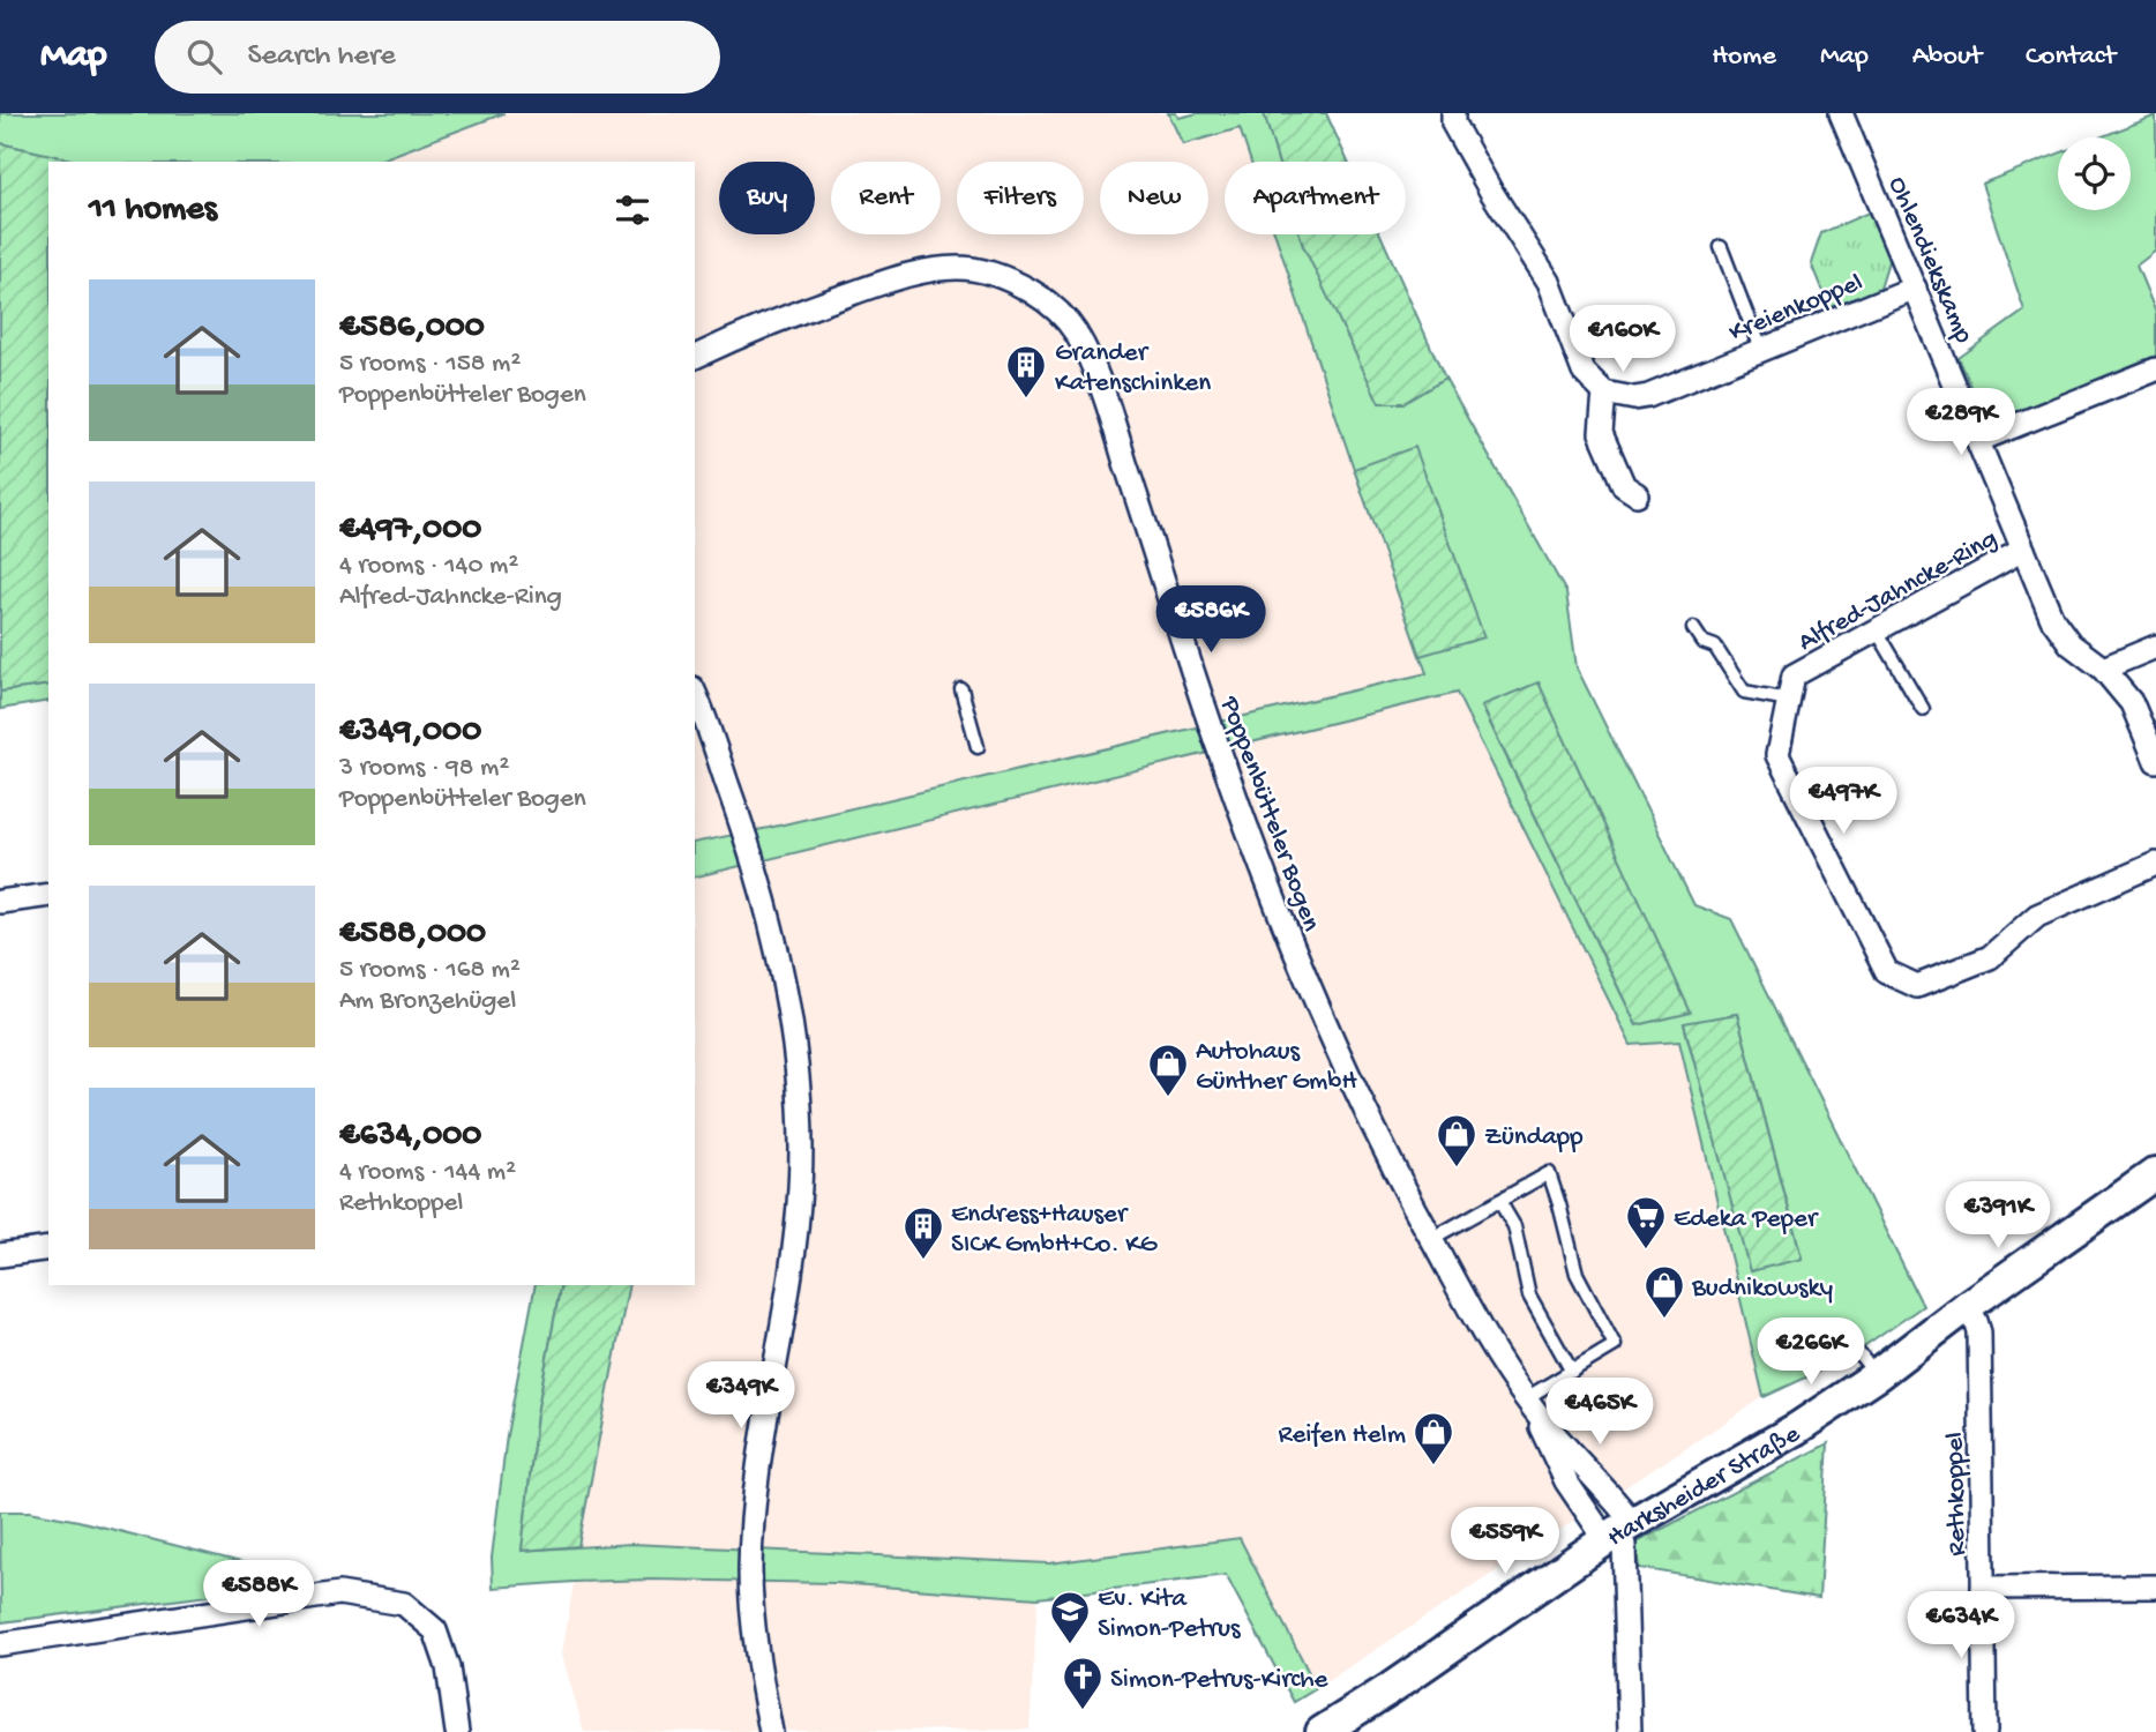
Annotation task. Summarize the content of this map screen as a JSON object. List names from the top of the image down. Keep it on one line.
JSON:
{"streets":{"main road":["Harksheider Straße"],"street":["Ohlendiekskamp","Kreienkoppel","Alfred-Jahncke-Ring","Poppenbütteler Bogen","Rethkoppel"]},"crossings":[["Ohlendiekskamp","Kreienkoppel"],["Ohlendiekskamp","Alfred-Jahncke-Ring"],["Poppenbütteler Bogen","Harksheider Straße"],["Harksheider Straße","Rethkoppel"]],"places":{"building":["Grander Katenschinken","Endress+Hauser SICK GmbH+Co. KG"],"shop":["Autohaus Günther GmbH","Zündapp","Budnikowsky","Reifen Helm"],"supermarket":["Edeka Peper"],"school or university":["Ev. Kita Simon-Petrus"],"church":["Simon-Petrus-Kirche"]},"page":{"header":"Map","search":"Search here","nav":["Home","Map","About","Contact"],"chip":["Buy","Rent","Filters","New","Apartment"],"heading":"11 homes","list":[{"name":"€586,000","note":"5 rooms · 158 m² · Poppenbütteler Bogen"},{"name":"€497,000","note":"4 rooms · 140 m² · Alfred-Jahncke-Ring"},{"name":"€349,000","note":"3 rooms · 98 m² · Poppenbütteler Bogen"},{"name":"€588,000","note":"5 rooms · 168 m² · Am Bronzehügel"},{"name":"€634,000","note":"4 rooms · 144 m² · Rethkoppel"}],"price":["€160K","€289K","€586K","€497K","€391K","€266K","€349K","€465K","€559K","€588K","€634K"]}}
